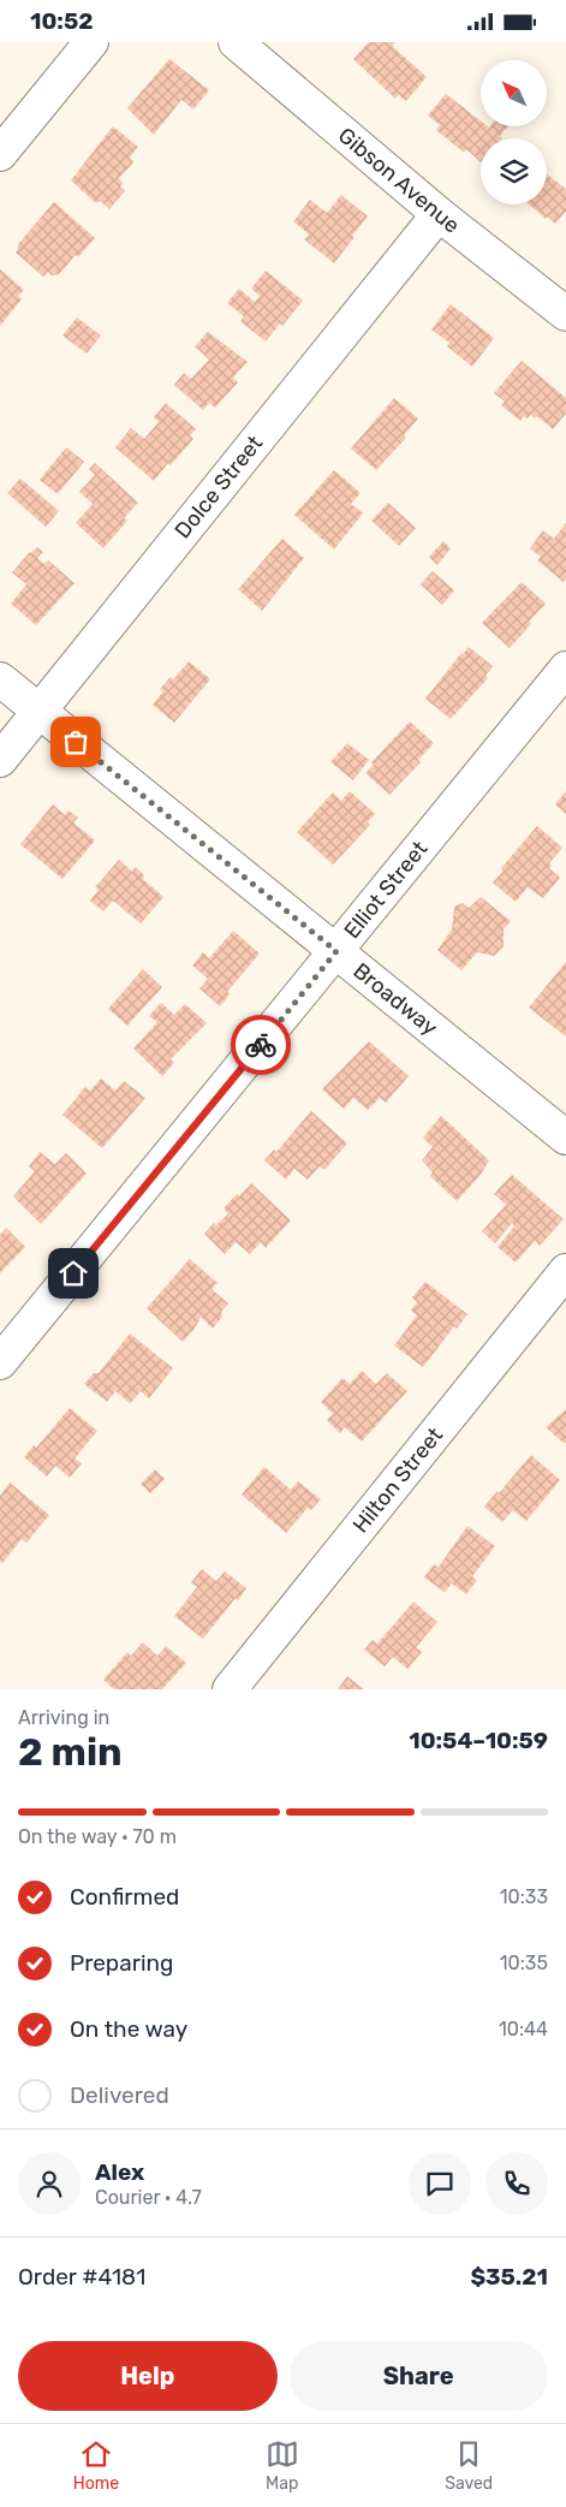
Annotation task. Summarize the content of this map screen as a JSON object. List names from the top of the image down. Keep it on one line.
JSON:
{"streets":{"street":["Gibson Avenue","Dolce Street","Elliot Street","Broadway","Hilton Street"]},"crossings":[["Gibson Avenue","Dolce Street"],["Dolce Street","Broadway"],["Elliot Street","Broadway"]],"north":"top left","page":{"status":"10:52","heading":["2 min","Arriving in","10:54–10:59"],"panel":["Alex","Courier · 4.7","Order #4181","$35.21"],"bar":"On the way · 70 m","list":[["Confirmed","10:33"],["Preparing","10:35"],["On the way","10:44"],"Delivered"],"buttons":["Help","Share"],"tabs":["Home","Map","Saved"]}}
